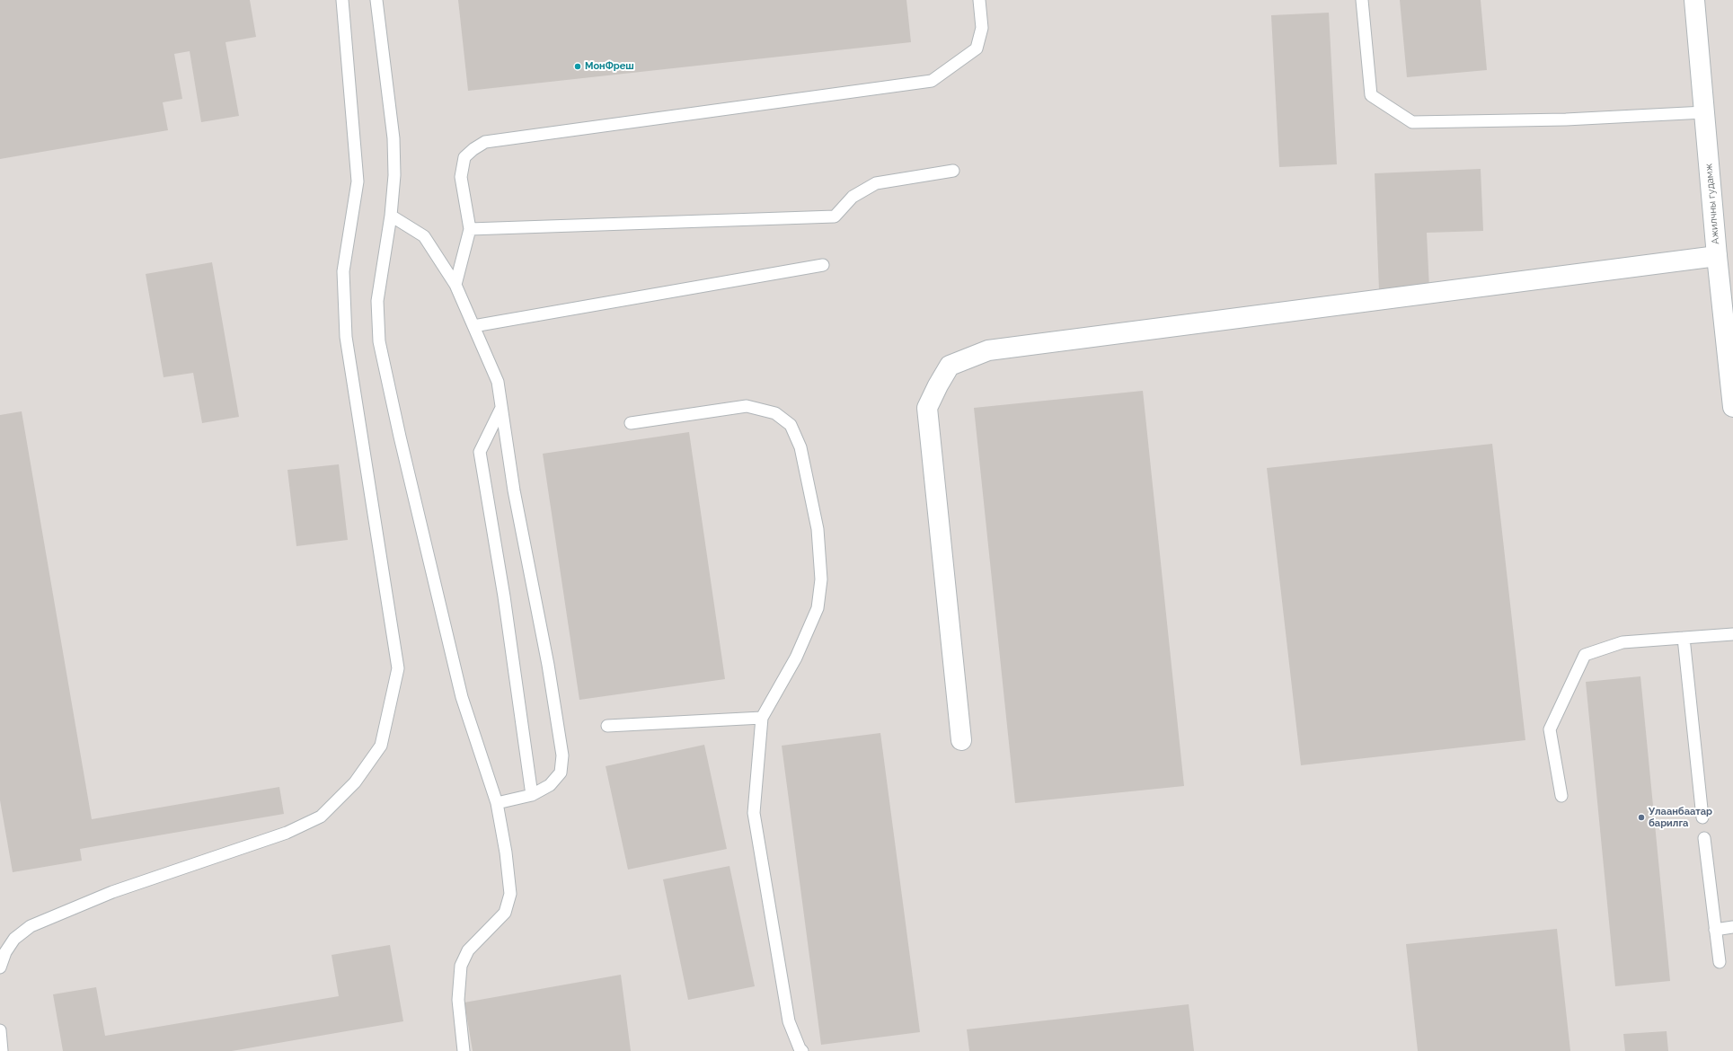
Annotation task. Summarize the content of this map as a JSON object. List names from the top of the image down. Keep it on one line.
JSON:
{"streets":{"street":["Ажилчны гудамж"]},"places":["МонФреш","Улаанбаатар барилга"]}
